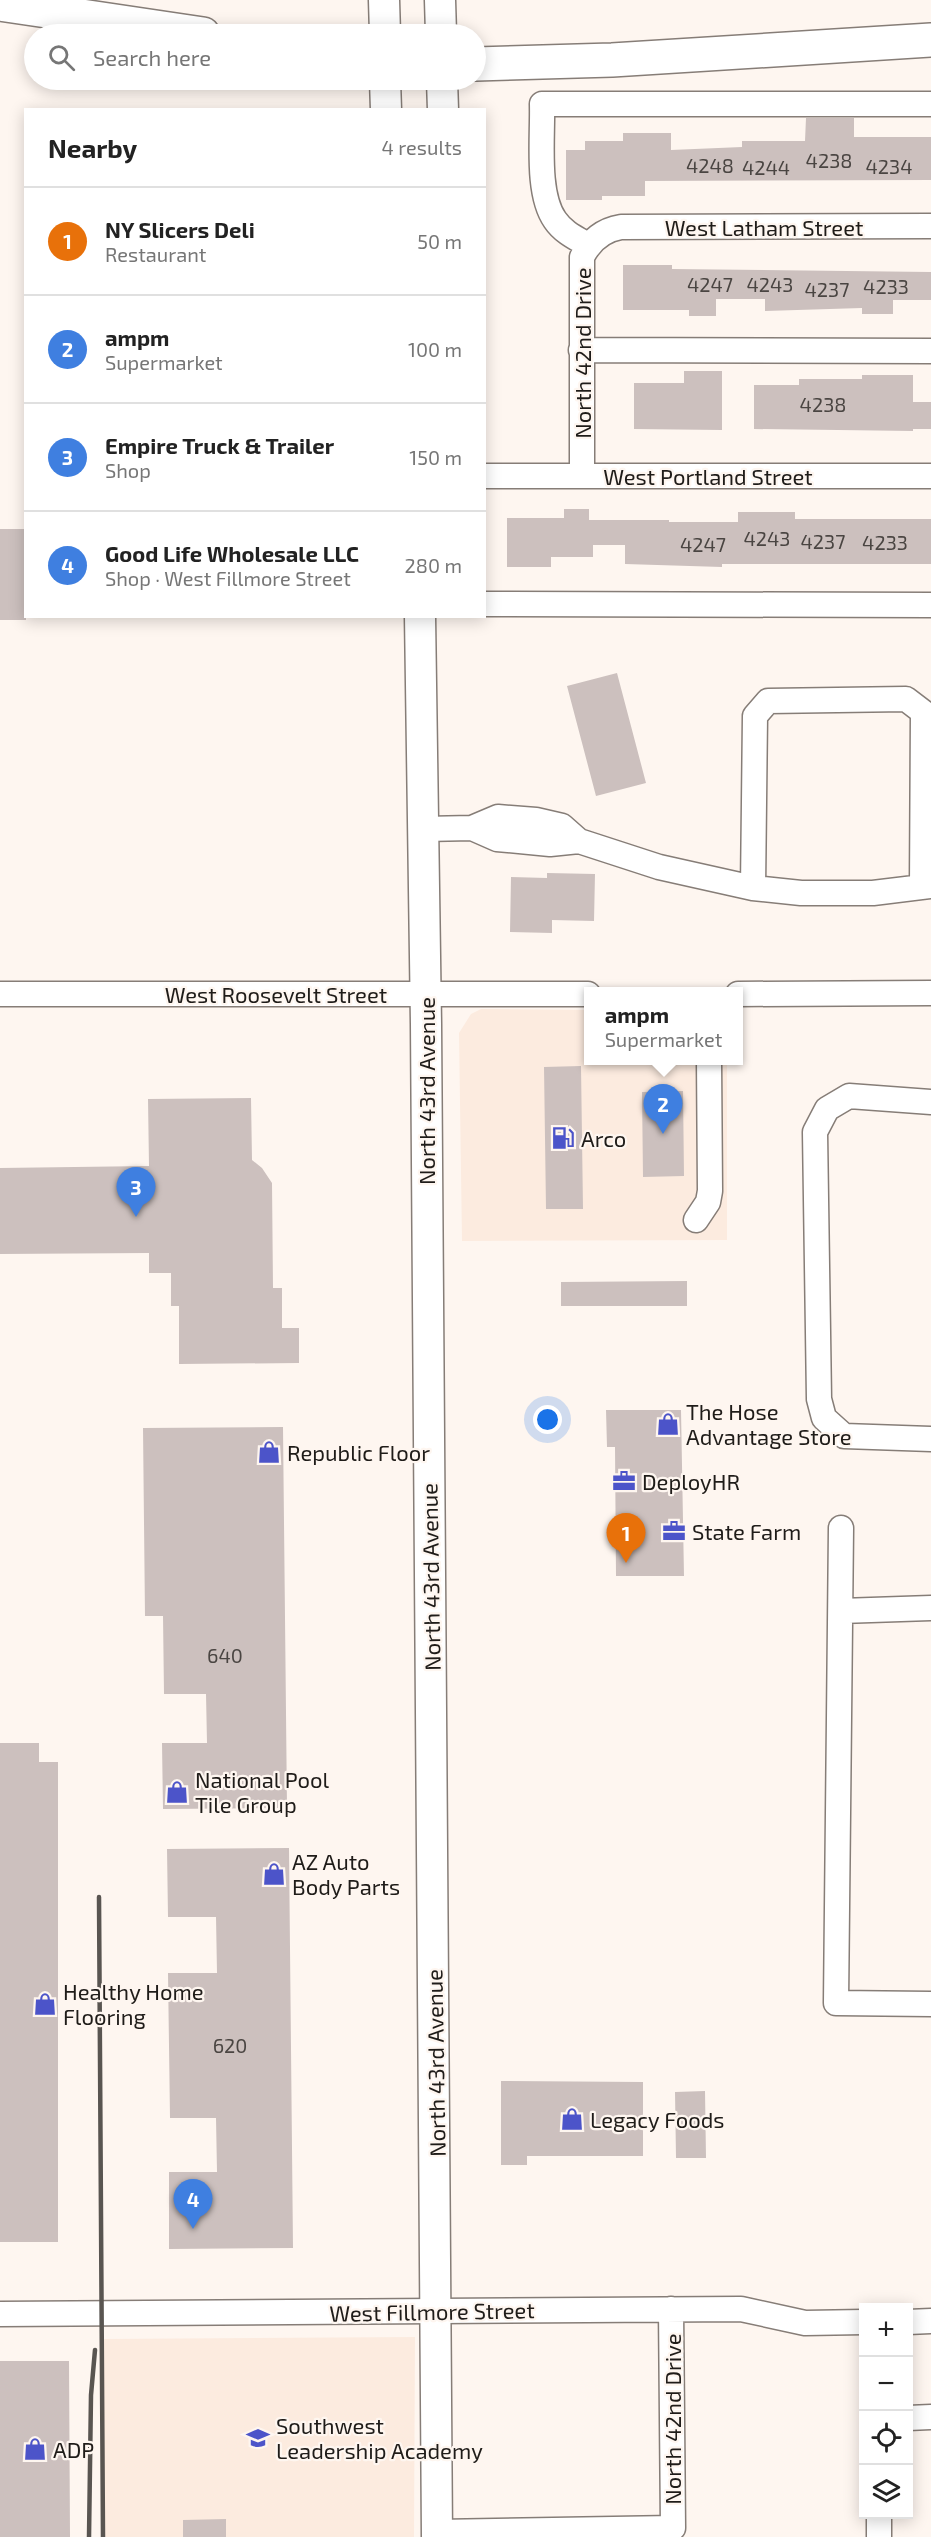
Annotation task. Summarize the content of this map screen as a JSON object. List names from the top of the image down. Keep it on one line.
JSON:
{"streets":{"main road":["North 43rd Avenue"],"street":["West Latham Street","North 42nd Drive","West Portland Street","West Roosevelt Street","West Fillmore Street"]},"crossings":[["West Latham Street","North 42nd Drive"],["North 42nd Drive","West Portland Street"],["North 42nd Drive","North 43rd Avenue"],["North 42nd Drive","West Fillmore Street"],["West Roosevelt Street","North 43rd Avenue"],["North 43rd Avenue","West Fillmore Street"]],"places":{"fuel station":["Arco"],"shop":["The Hose Advantage Store","Republic Floor","National Pool Tile Group","AZ Auto Body Parts","Healthy Home Flooring","Legacy Foods","ADP"],"office":["DeployHR","State Farm"],"school or university":["Southwest Leadership Academy"]},"house_numbers":["4238","4248","4234","4244","4247","4243","4233","4237","4238","4243","4237","4233","4247","640","620"],"page":{"search":"Search here","heading":["Nearby","4 results"],"list":[{"mark":"1","name":"NY Slicers Deli","note":"Restaurant","value":"50 m"},{"mark":"2","name":"ampm","note":"Supermarket","value":"100 m"},{"mark":"3","name":"Empire Truck & Trailer","note":"Shop","value":"150 m"},{"mark":"4","name":"Good Life Wholesale LLC","note":"Shop · West Fillmore Street","value":"280 m"}],"popup":["ampm","Supermarket"],"pins":["2","3","1","4"],"map_buttons":["+","−"]}}
